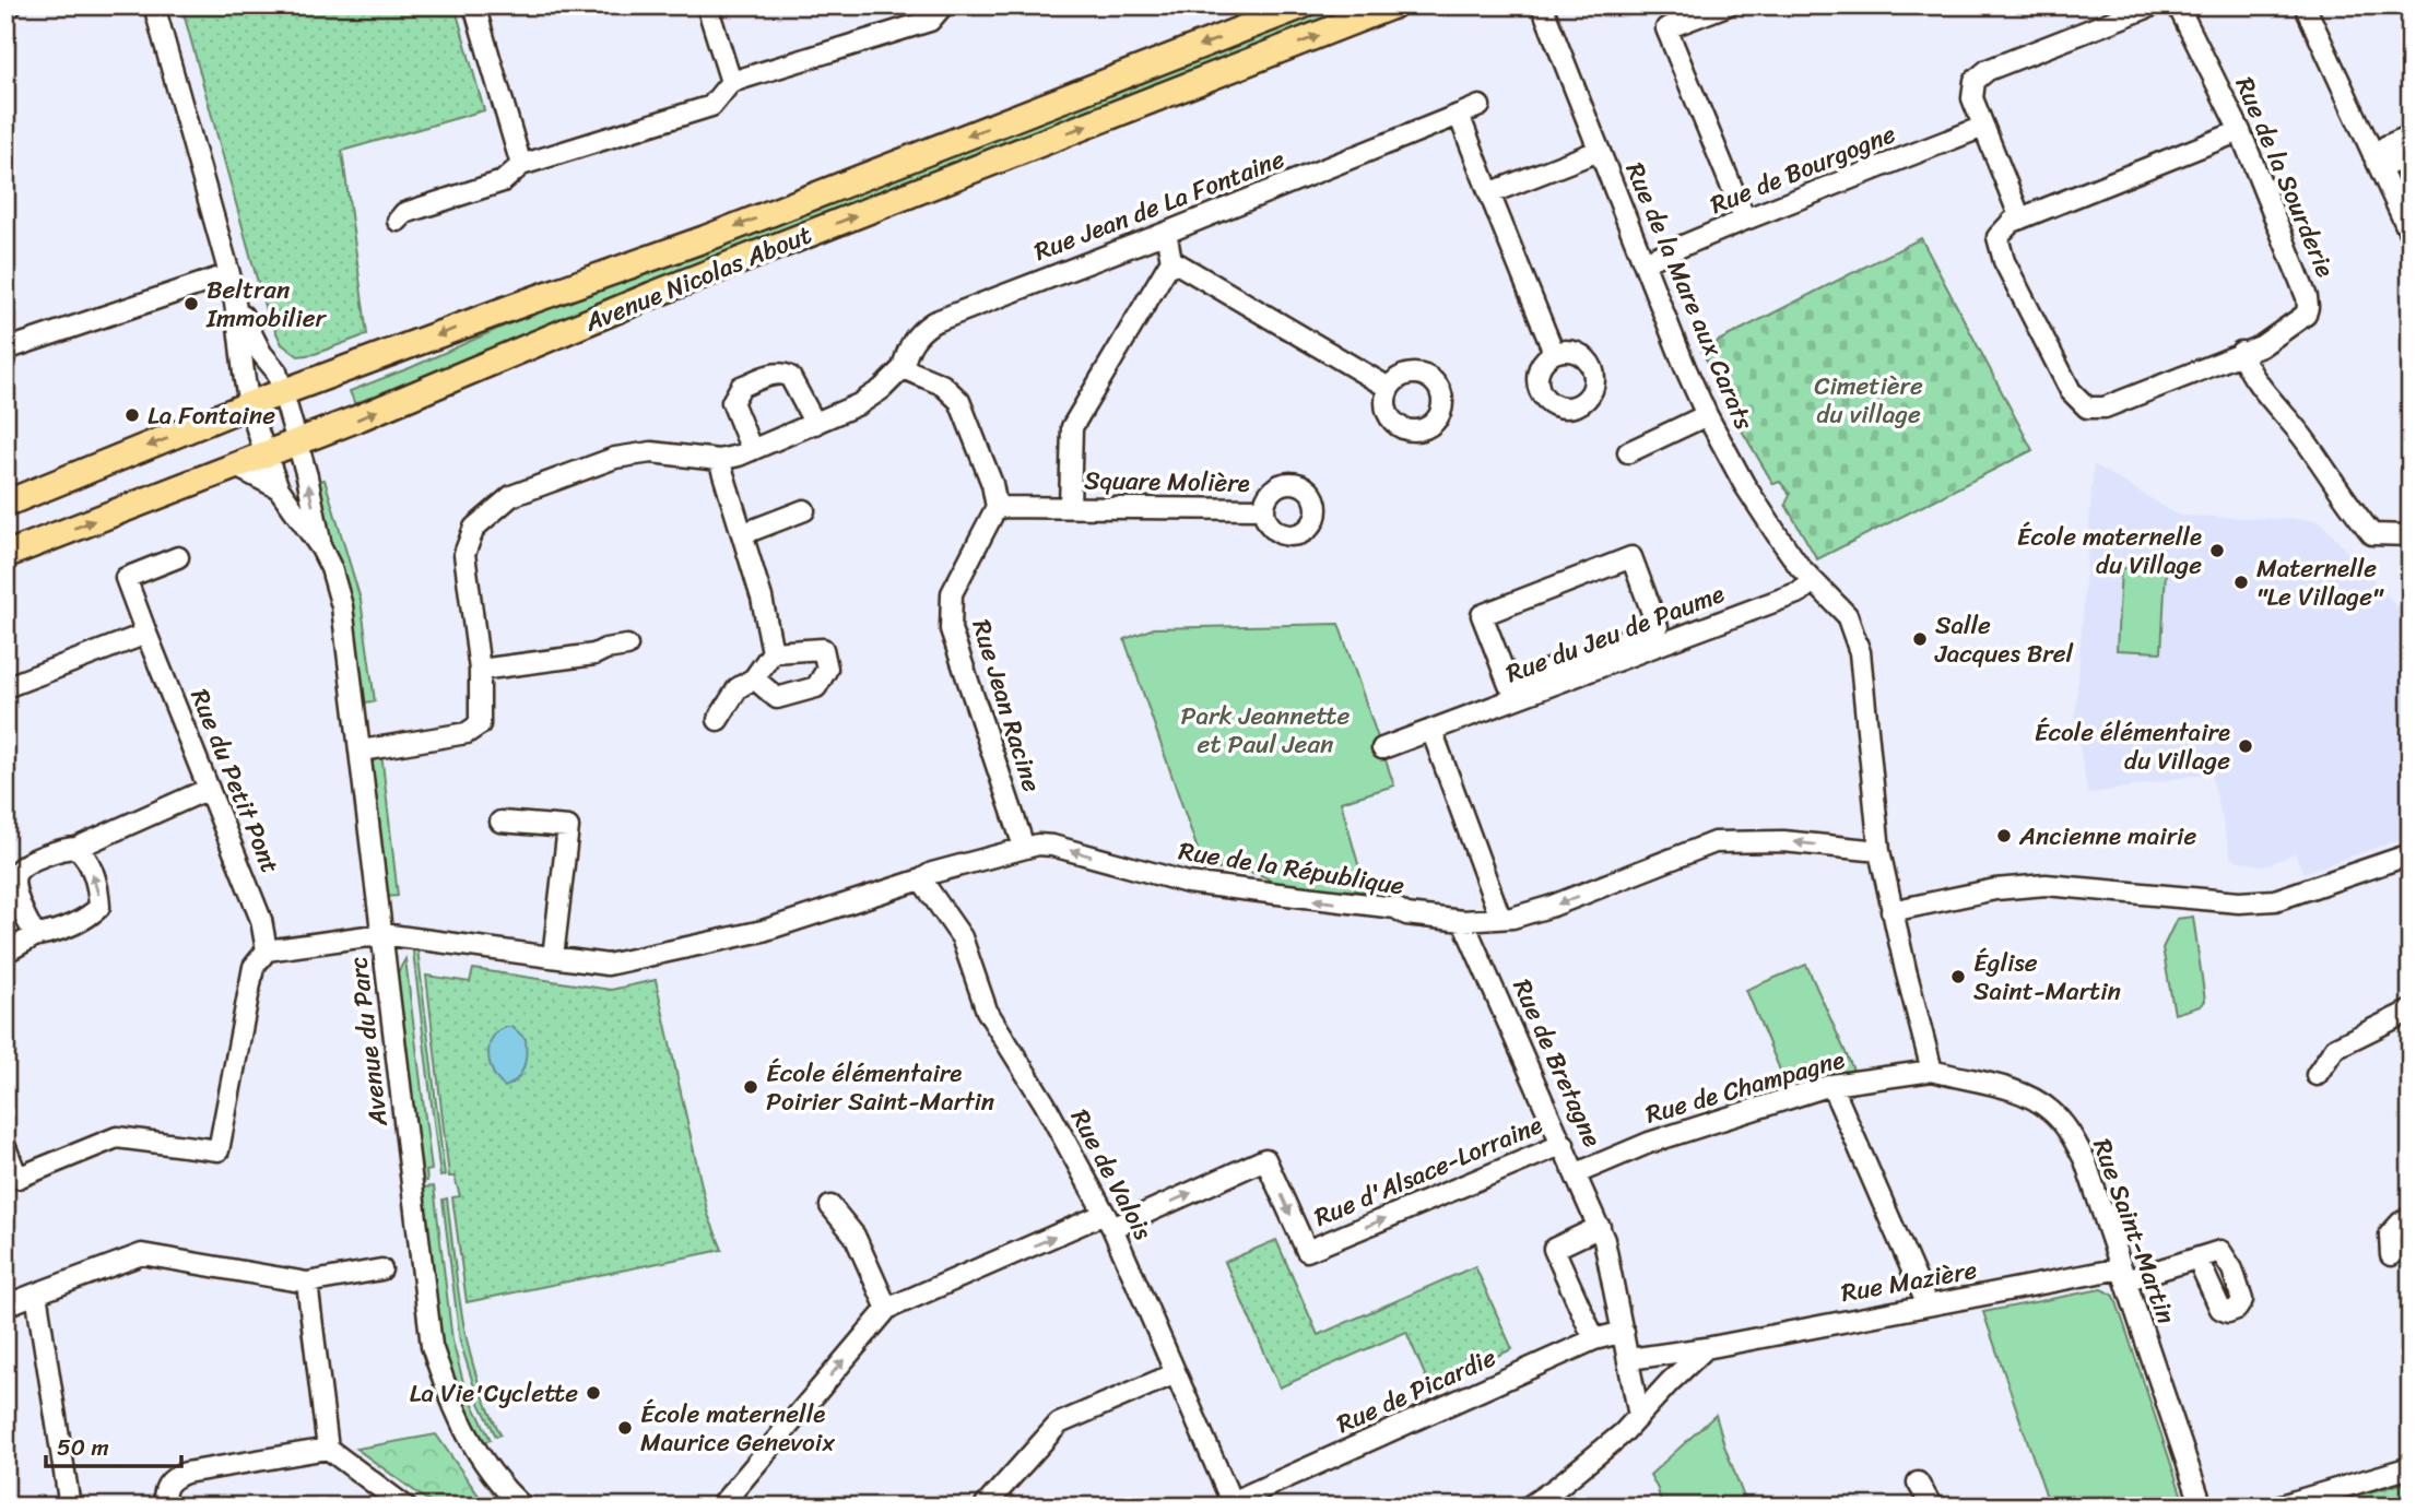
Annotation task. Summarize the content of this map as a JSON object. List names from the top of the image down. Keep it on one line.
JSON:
{"streets":{"main road":["Avenue Nicolas About"],"street":["Rue de Bourgogne","Rue de la Sourderie","Rue Jean de La Fontaine","Rue de la Mare aux Carats","Square Molière","Rue du Jeu de Paume","Rue Jean Racine","Rue du Petit Pont","Rue de la République","Avenue du Parc","Rue de Bretagne","Rue de Champagne","Rue d'Alsace-Lorraine","Rue de Valois","Rue Saint-Martin","Rue Mazière","Rue de Picardie"]},"crossings":[["Rue de Bourgogne","Rue de la Mare aux Carats"],["Avenue Nicolas About","Avenue du Parc"],["Rue de la Mare aux Carats","Rue du Jeu de Paume"],["Rue de la Mare aux Carats","Rue de la République"],["Rue de la Mare aux Carats","Rue de Champagne"],["Rue de la Mare aux Carats","Rue Saint-Martin"],["Square Molière","Rue Jean Racine"],["Rue Jean Racine","Rue de la République"],["Rue de la République","Avenue du Parc"],["Rue de la République","Rue de Bretagne"],["Rue de la République","Rue de Valois"],["Rue de Bretagne","Rue de Champagne"],["Rue de Bretagne","Rue d'Alsace-Lorraine"],["Rue de Bretagne","Rue Mazière"],["Rue de Bretagne","Rue de Picardie"],["Rue de Champagne","Rue Saint-Martin"],["Rue d'Alsace-Lorraine","Rue de Valois"],["Rue de Valois","Rue de Picardie"],["Rue Saint-Martin","Rue Mazière"]],"one_way":["Rue de la République","Rue d'Alsace-Lorraine"],"parks":["Cimetière du village","Park Jeannette et Paul Jean"],"places":["Beltran Immobilier","La Fontaine","École maternelle du Village","Maternelle \"Le Village\"","Salle Jacques Brel","École élémentaire du Village","Ancienne mairie","Église Saint-Martin","École élémentaire Poirier Saint-Martin","La Vie'Cyclette","École maternelle Maurice Genevoix"],"scale_bar":"50 m"}
